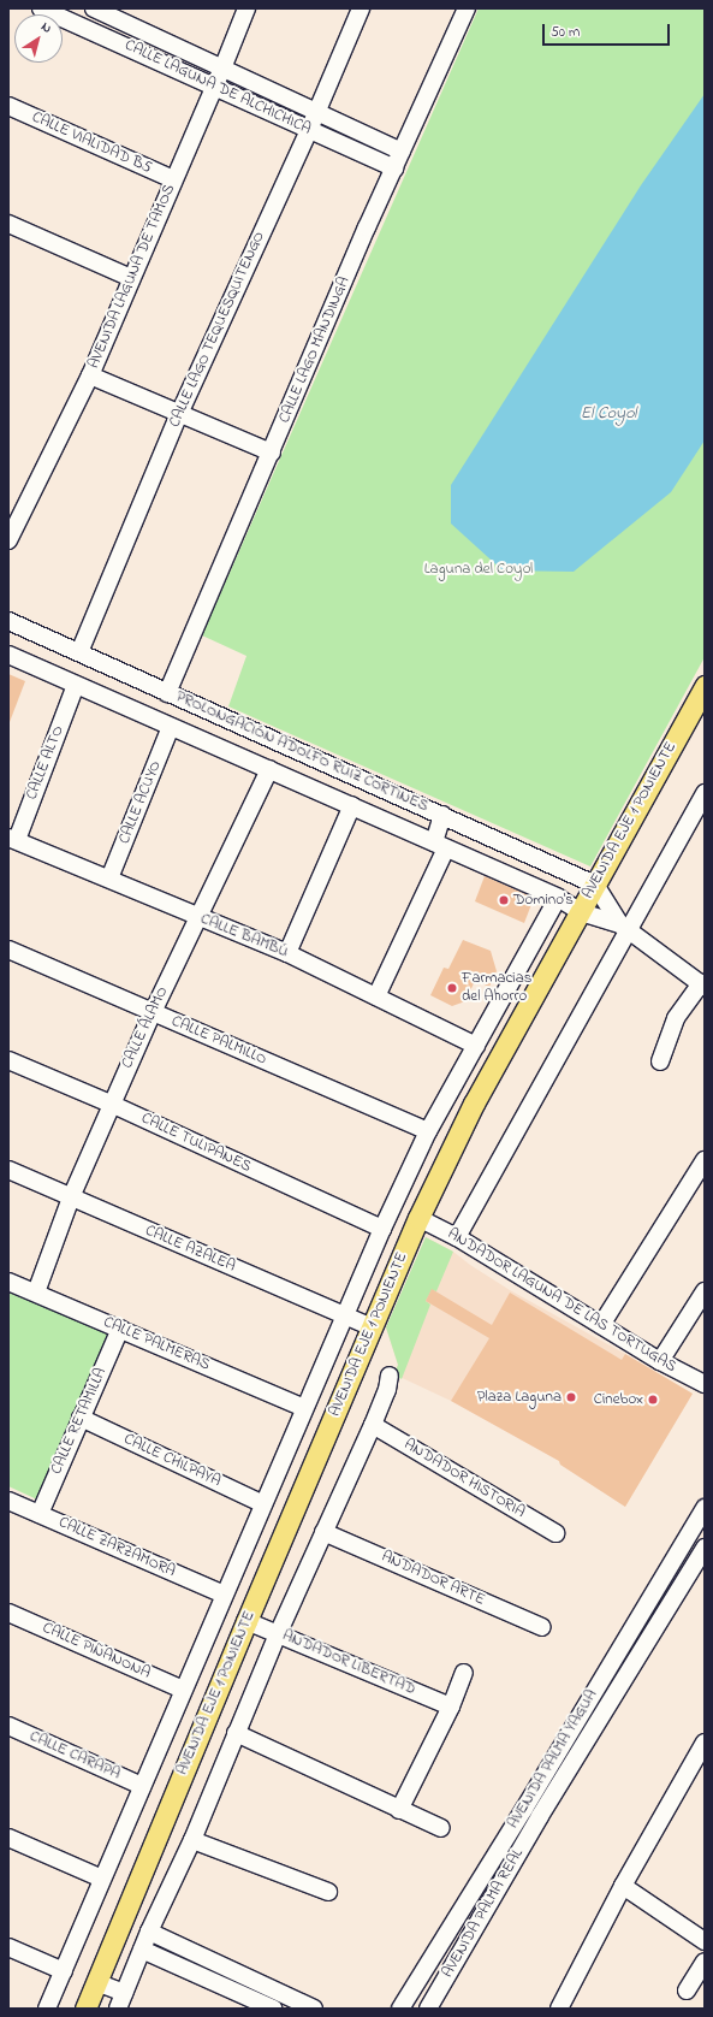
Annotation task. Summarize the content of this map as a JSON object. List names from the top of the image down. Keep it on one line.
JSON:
{"streets":{"main road":["AVENIDA EJE 1 PONIENTE"],"street":["CALLE LAGUNA DE ALCHICHICA","CALLE VIALIDAD B5","AVENIDA LAGUNA DE TAMOS","CALLE LAGO TEQUESQUITENGO","CALLE LAGO MANDINGA","PROLONGACIÓN ADOLFO RUIZ CORTINES","CALLE ALTO","CALLE ACUYO","CALLE BAMBÚ","CALLE ÁLAMO","CALLE PALMILLO","CALLE TULIPANES","CALLE AZALEA","ANDADOR LAGUNA DE LAS TORTUGAS","CALLE PALMERAS","CALLE RETAMILLA","CALLE CHILPAYA","ANDADOR HISTORIA","CALLE ZARZAMORA","ANDADOR ARTE","CALLE PIÑANONA","ANDADOR LIBERTAD","CALLE CARAPA","AVENIDA PALMA YAGUA","AVENIDA PALMA REAL"]},"crossings":[["CALLE LAGUNA DE ALCHICHICA","AVENIDA LAGUNA DE TAMOS"],["CALLE LAGUNA DE ALCHICHICA","CALLE LAGO TEQUESQUITENGO"],["CALLE LAGUNA DE ALCHICHICA","CALLE LAGO MANDINGA"],["CALLE VIALIDAD B5","AVENIDA LAGUNA DE TAMOS"],["CALLE LAGO TEQUESQUITENGO","PROLONGACIÓN ADOLFO RUIZ CORTINES"],["CALLE LAGO MANDINGA","PROLONGACIÓN ADOLFO RUIZ CORTINES"],["PROLONGACIÓN ADOLFO RUIZ CORTINES","CALLE ALTO"],["PROLONGACIÓN ADOLFO RUIZ CORTINES","CALLE ACUYO"],["PROLONGACIÓN ADOLFO RUIZ CORTINES","AVENIDA EJE 1 PONIENTE"],["PROLONGACIÓN ADOLFO RUIZ CORTINES","CALLE ÁLAMO"],["CALLE ALTO","CALLE BAMBÚ"],["CALLE ACUYO","CALLE BAMBÚ"],["AVENIDA EJE 1 PONIENTE","CALLE BAMBÚ"],["AVENIDA EJE 1 PONIENTE","CALLE PALMILLO"],["AVENIDA EJE 1 PONIENTE","CALLE TULIPANES"],["AVENIDA EJE 1 PONIENTE","CALLE AZALEA"],["AVENIDA EJE 1 PONIENTE","ANDADOR LAGUNA DE LAS TORTUGAS"],["AVENIDA EJE 1 PONIENTE","CALLE PALMERAS"],["AVENIDA EJE 1 PONIENTE","CALLE CHILPAYA"],["AVENIDA EJE 1 PONIENTE","ANDADOR HISTORIA"],["AVENIDA EJE 1 PONIENTE","CALLE ZARZAMORA"],["AVENIDA EJE 1 PONIENTE","ANDADOR ARTE"],["AVENIDA EJE 1 PONIENTE","CALLE PIÑANONA"],["AVENIDA EJE 1 PONIENTE","ANDADOR LIBERTAD"],["AVENIDA EJE 1 PONIENTE","CALLE CARAPA"],["CALLE BAMBÚ","CALLE ÁLAMO"],["CALLE ÁLAMO","CALLE PALMILLO"],["CALLE ÁLAMO","CALLE TULIPANES"],["CALLE ÁLAMO","CALLE AZALEA"],["CALLE ÁLAMO","CALLE PALMERAS"],["CALLE PALMERAS","CALLE RETAMILLA"],["CALLE RETAMILLA","CALLE CHILPAYA"],["CALLE RETAMILLA","CALLE ZARZAMORA"]],"water":["El Coyol"],"parks":["Laguna del Coyol"],"places":["Domino's","Farmacias del Ahorro","Plaza Laguna","Cinebox"],"scale_bar":"50 m","north":"top right"}
